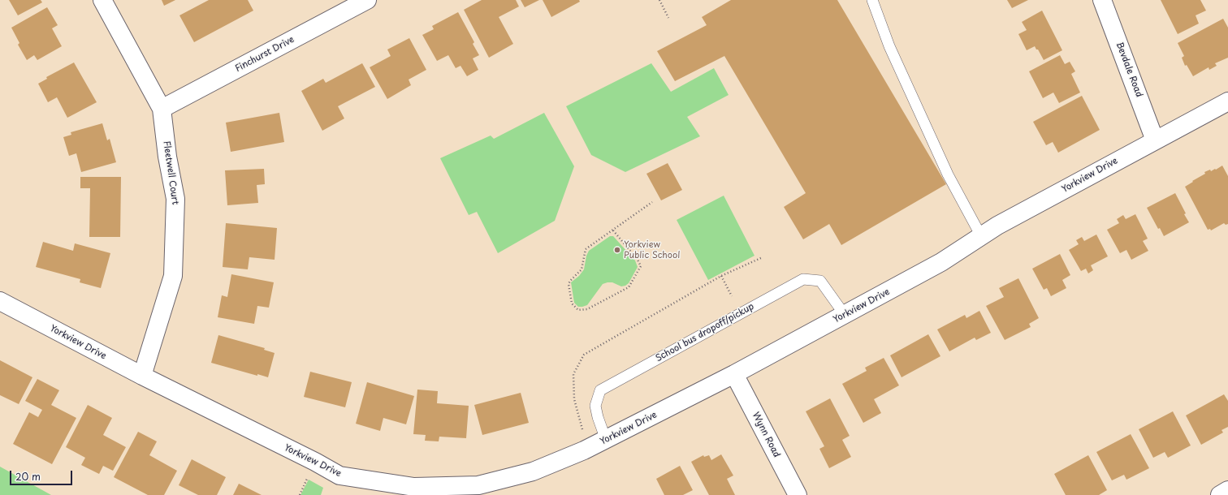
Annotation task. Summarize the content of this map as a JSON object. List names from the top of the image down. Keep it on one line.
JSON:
{"streets":{"street":["Finchurst Drive","Bevdale Road","Fleetwell Court","Yorkview Drive","Wynn Road"],"lane":["School bus dropoff/pickup"]},"crossings":[["Finchurst Drive","Fleetwell Court"],["Bevdale Road","Yorkview Drive"],["Fleetwell Court","Yorkview Drive"],["Yorkview Drive","School bus dropoff/pickup"],["Yorkview Drive","Wynn Road"]],"places":["Yorkview Public School"],"scale_bar":"20 m"}
